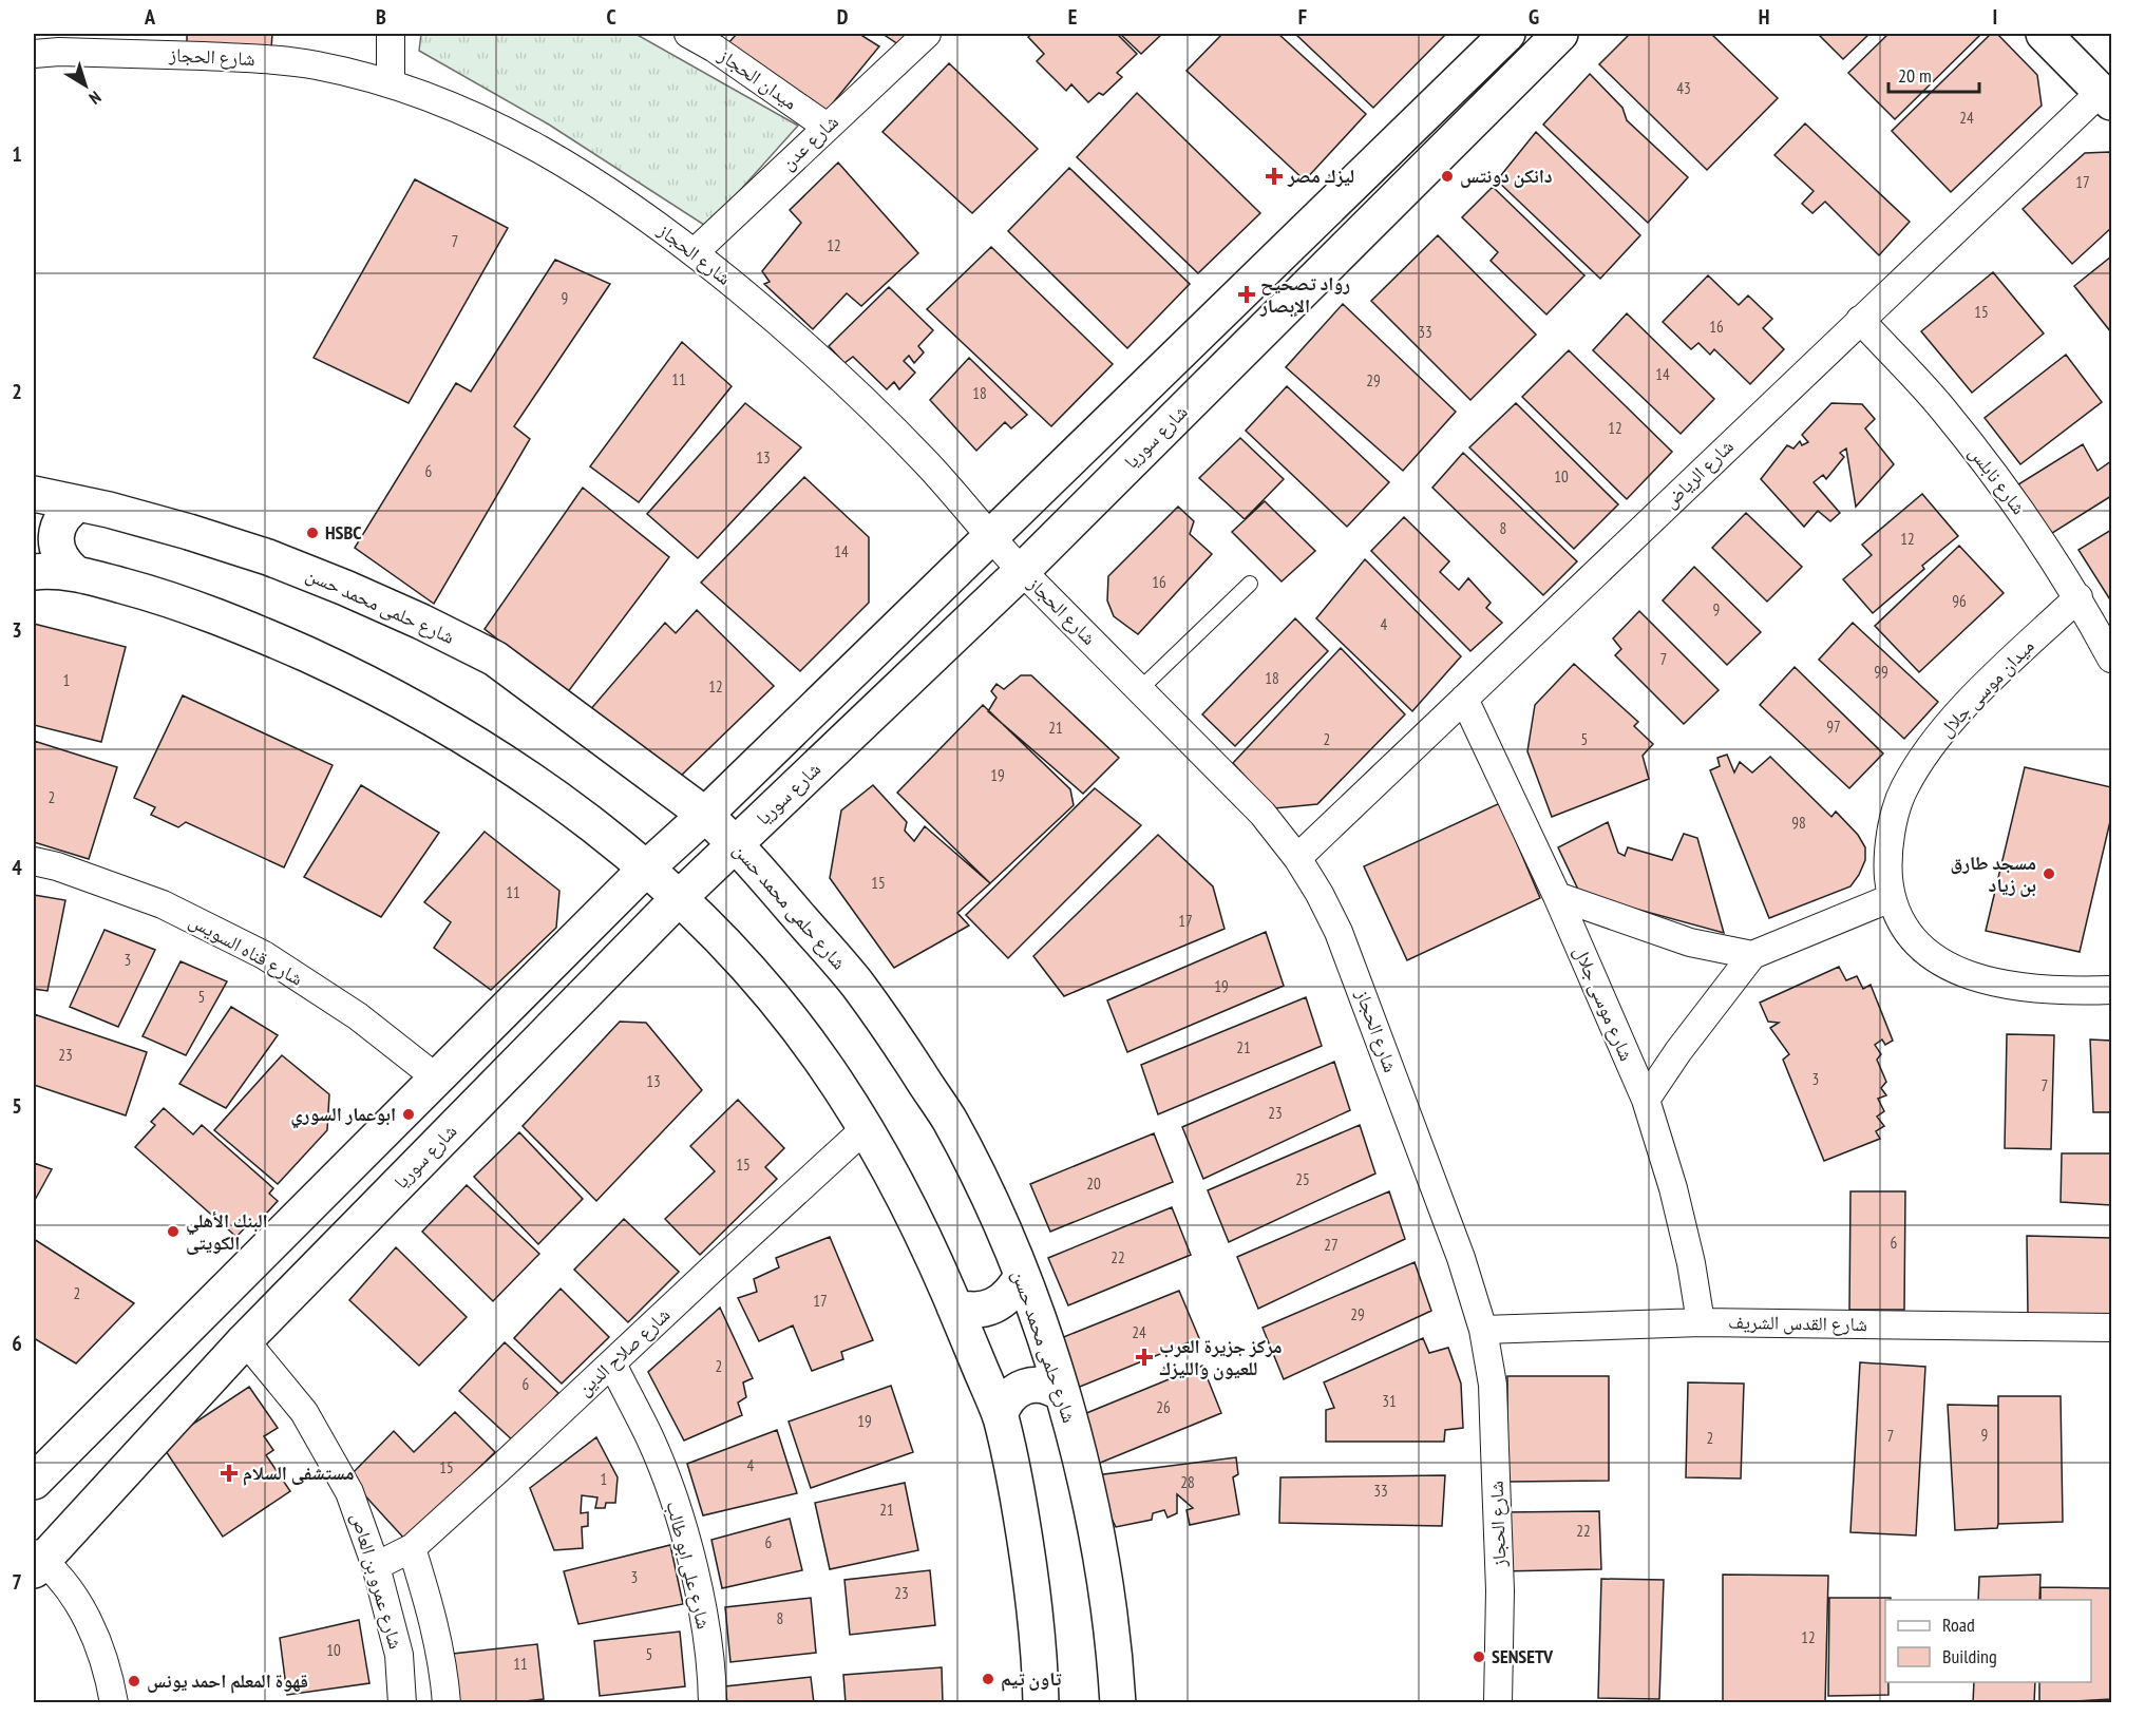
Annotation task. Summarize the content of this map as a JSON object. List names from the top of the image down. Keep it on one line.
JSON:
{"streets":{"street":["شارع الحجاز","ميدان الحجاز","شارع عدن","شارع سوريا","شارع الرياض","شارع نابلس","شارع حلمى محمد حسن","ميدان موسى جلال","شارع قناه السويس","شارع موسى جلال","شارع القدس الشريف","شارع صلاح الدين","شارع على ابو طالب","شارع عمرو بن العاص"]},"crossings":[["شارع الحجاز","شارع عدن"],["شارع الحجاز","شارع سوريا"],["شارع الحجاز","شارع الرياض"],["شارع الحجاز","شارع القدس الشريف"],["ميدان الحجاز","شارع عدن"],["شارع سوريا","شارع حلمى محمد حسن"],["شارع سوريا","شارع عمرو بن العاص"],["شارع الرياض","شارع نابلس"],["شارع الرياض","شارع موسى جلال"],["شارع نابلس","ميدان موسى جلال"],["شارع موسى جلال","شارع القدس الشريف"],["شارع صلاح الدين","شارع على ابو طالب"],["شارع صلاح الدين","شارع عمرو بن العاص"]],"places":{"health":["ليزك مصر","رواد تصحيح الإبصار","مركز جزيرة العرب للعيون والليزك","مستشفى السلام"],"other":["دانكن دونتس","HSBC","مسجد طارق بن زياد","ابوعمار السوري","البنك الأهلي الكويتى","SENSETV","تاون تيم","قهوة المعلم احمد يونس"]},"house_numbers":["43","24","17","7","12","9","15","16","33","14","11","29","18","12","13","6","10","8","12","14","16","96","9","4","7","99","18","1","12","97","21","2","5","19","2","98","15","11","17","3","19","5","21","23","3","13","7","23","15","25","20","6","27","22","2","17","29","24","2","6","31","26","19","9","7","2","4","15","1","28","33","21","22","6","3","23","8","12","10","5","11"],"legend":["Road","Building"],"scale_bar":"20 m","north":"bottom right","grid":{"columns":["A","B","C","D","E","F","G","H","I"],"rows":["1","2","3","4","5","6","7"]}}
